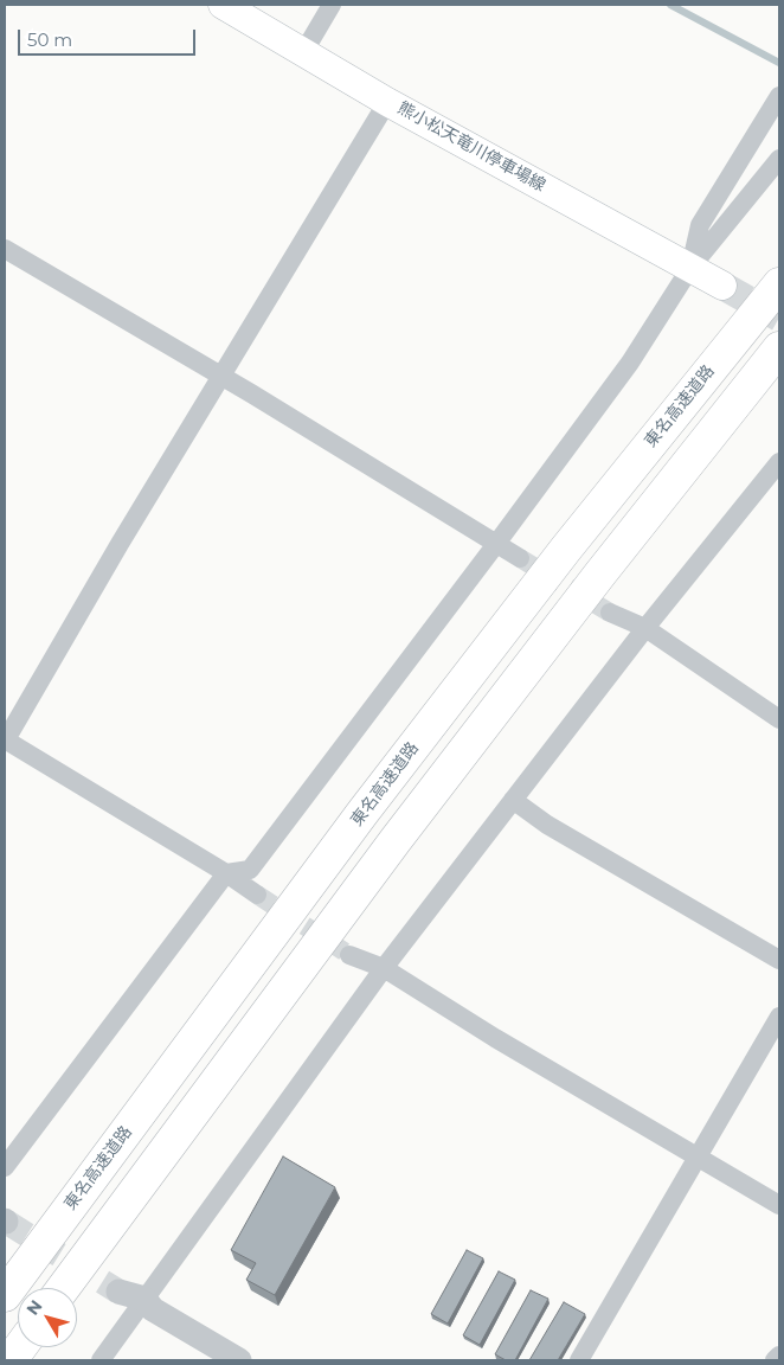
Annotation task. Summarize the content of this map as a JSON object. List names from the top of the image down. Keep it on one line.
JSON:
{"streets":{"highway":["東名高速道路"],"main road":["熊小松天竜川停車場線"]},"scale_bar":"50 m","north":"top left"}
